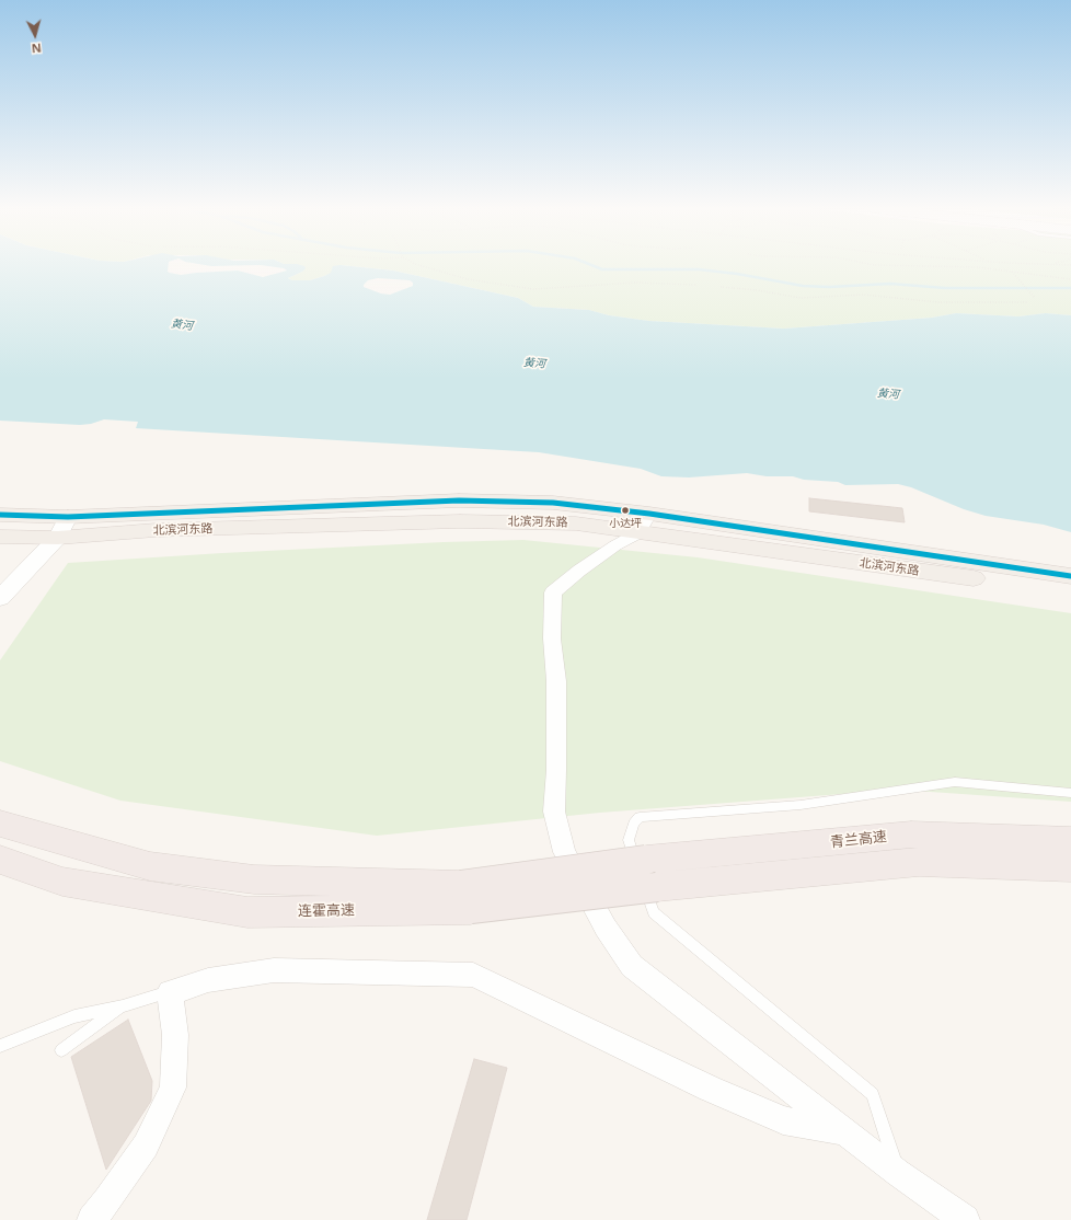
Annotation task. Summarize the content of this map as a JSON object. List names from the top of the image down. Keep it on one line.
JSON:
{"streets":{"highway":["青兰高速","连霍高速"],"main road":["北滨河东路"]},"crossings":[["青兰高速","连霍高速"]],"water":["黄河"],"places":["小达坪"],"north":"bottom"}
